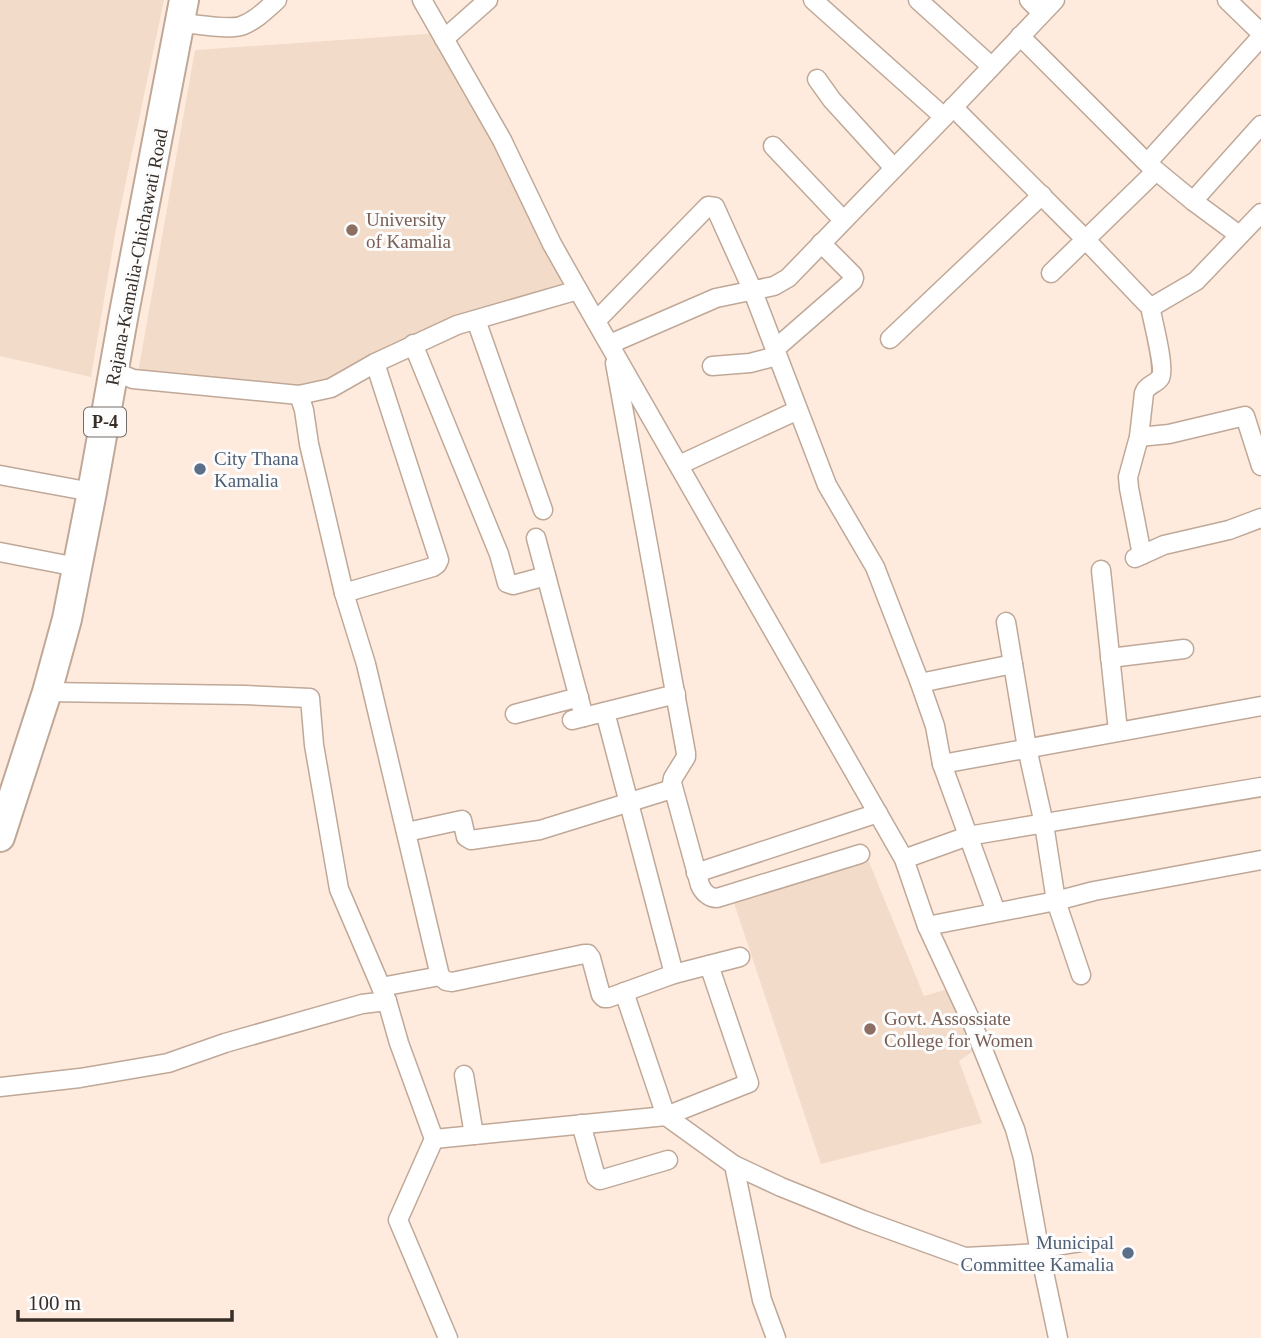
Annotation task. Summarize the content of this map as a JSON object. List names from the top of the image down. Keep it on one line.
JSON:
{"streets":{"main road":["Rajana-Kamalia-Chichawati Road","P-4"]},"places":["University of Kamalia","City Thana Kamalia","Govt. Assossiate College for Women","Municipal Committee Kamalia"],"scale_bar":"100 m"}
